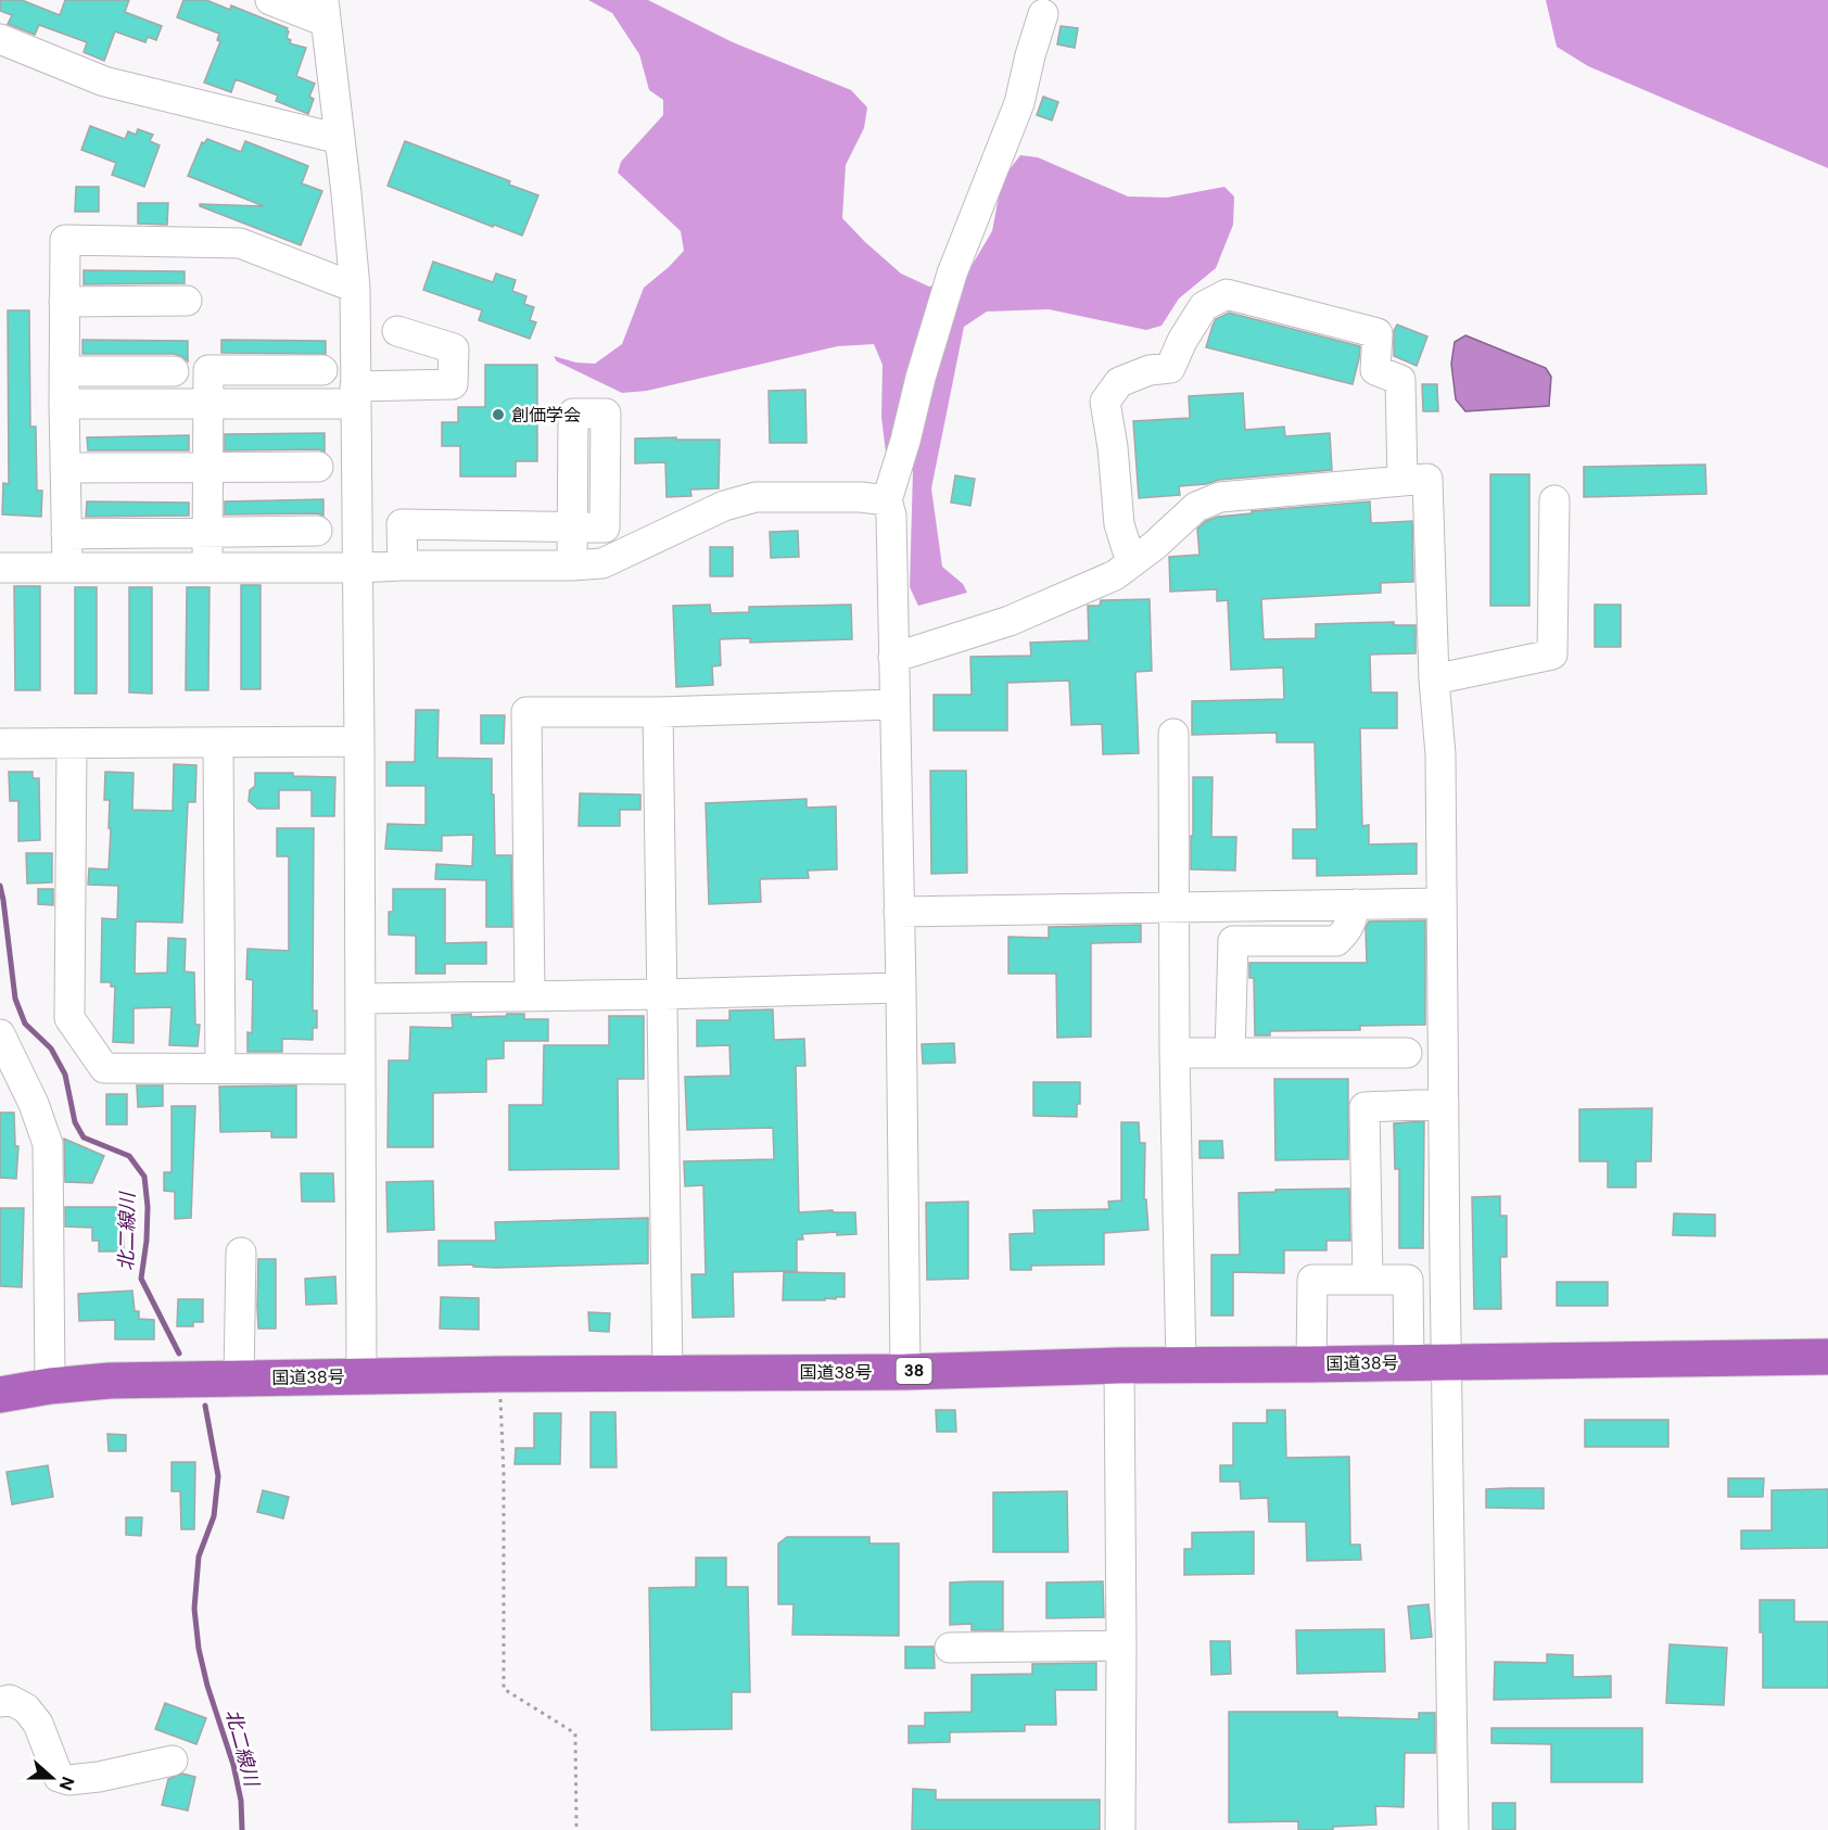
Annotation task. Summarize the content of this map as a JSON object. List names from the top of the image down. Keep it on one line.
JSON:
{"streets":{"highway":["国道38号","38"]},"water":["北二線川"],"places":["創価学会"],"north":"right"}
